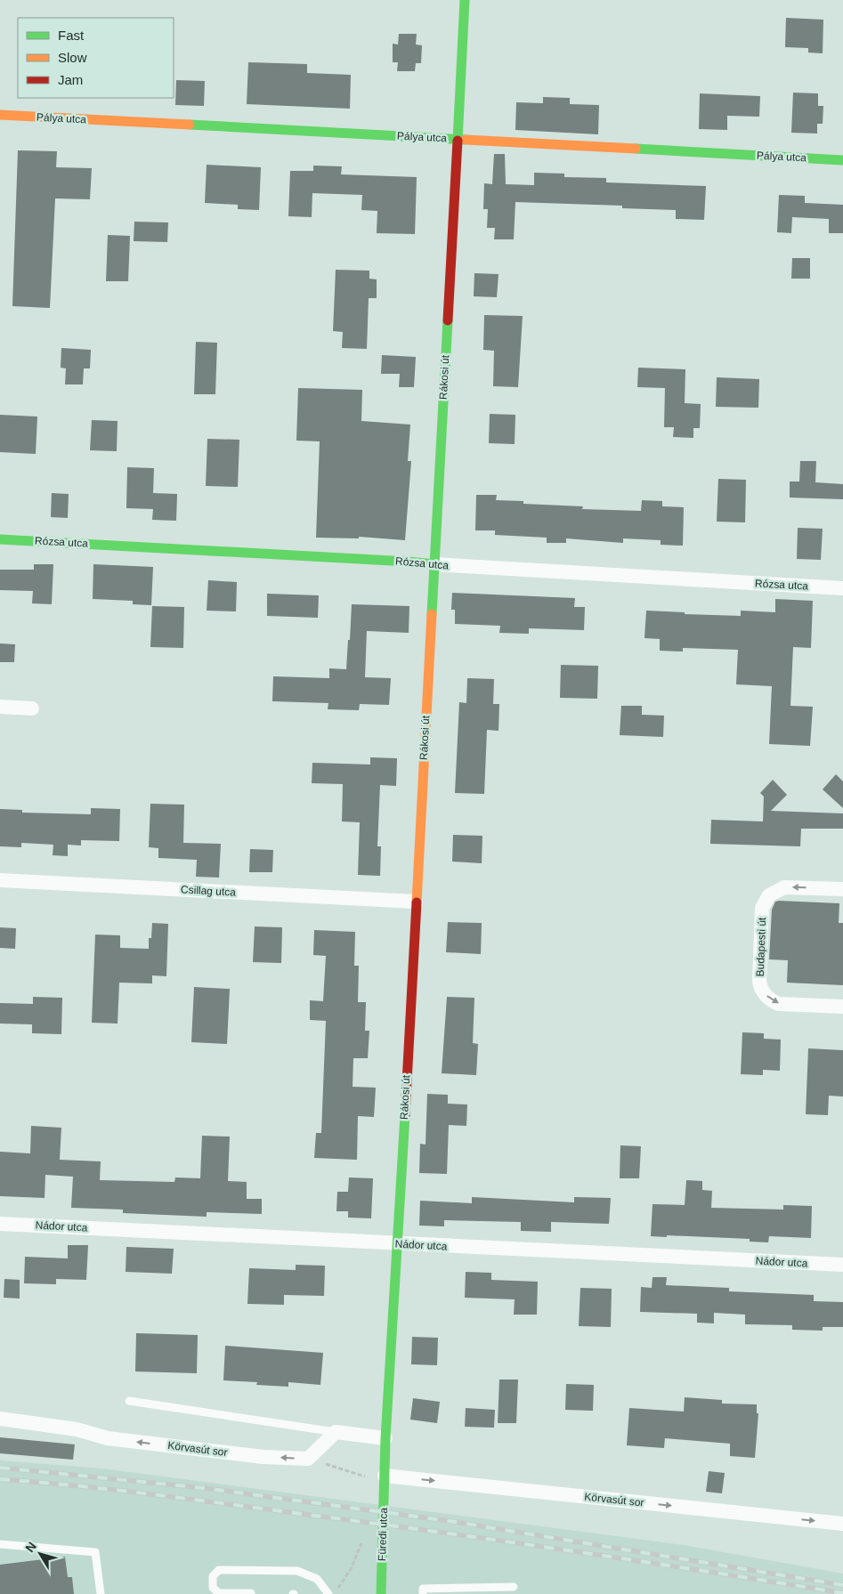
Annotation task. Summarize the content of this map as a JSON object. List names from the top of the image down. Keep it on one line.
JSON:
{"streets":{"main road":["Pálya utca","Rákosi út","Rózsa utca","Füredi utca"],"street":["Csillag utca","Budapesti út","Nádor utca","Körvasút sor"]},"crossings":[["Pálya utca","Rákosi út"],["Rákosi út","Rózsa utca"],["Rákosi út","Csillag utca"],["Rákosi út","Nádor utca"],["Rákosi út","Körvasút sor"],["Rákosi út","Füredi utca"],["Körvasút sor","Füredi utca"]],"legend":["Fast","Slow","Jam"],"north":"top left"}
